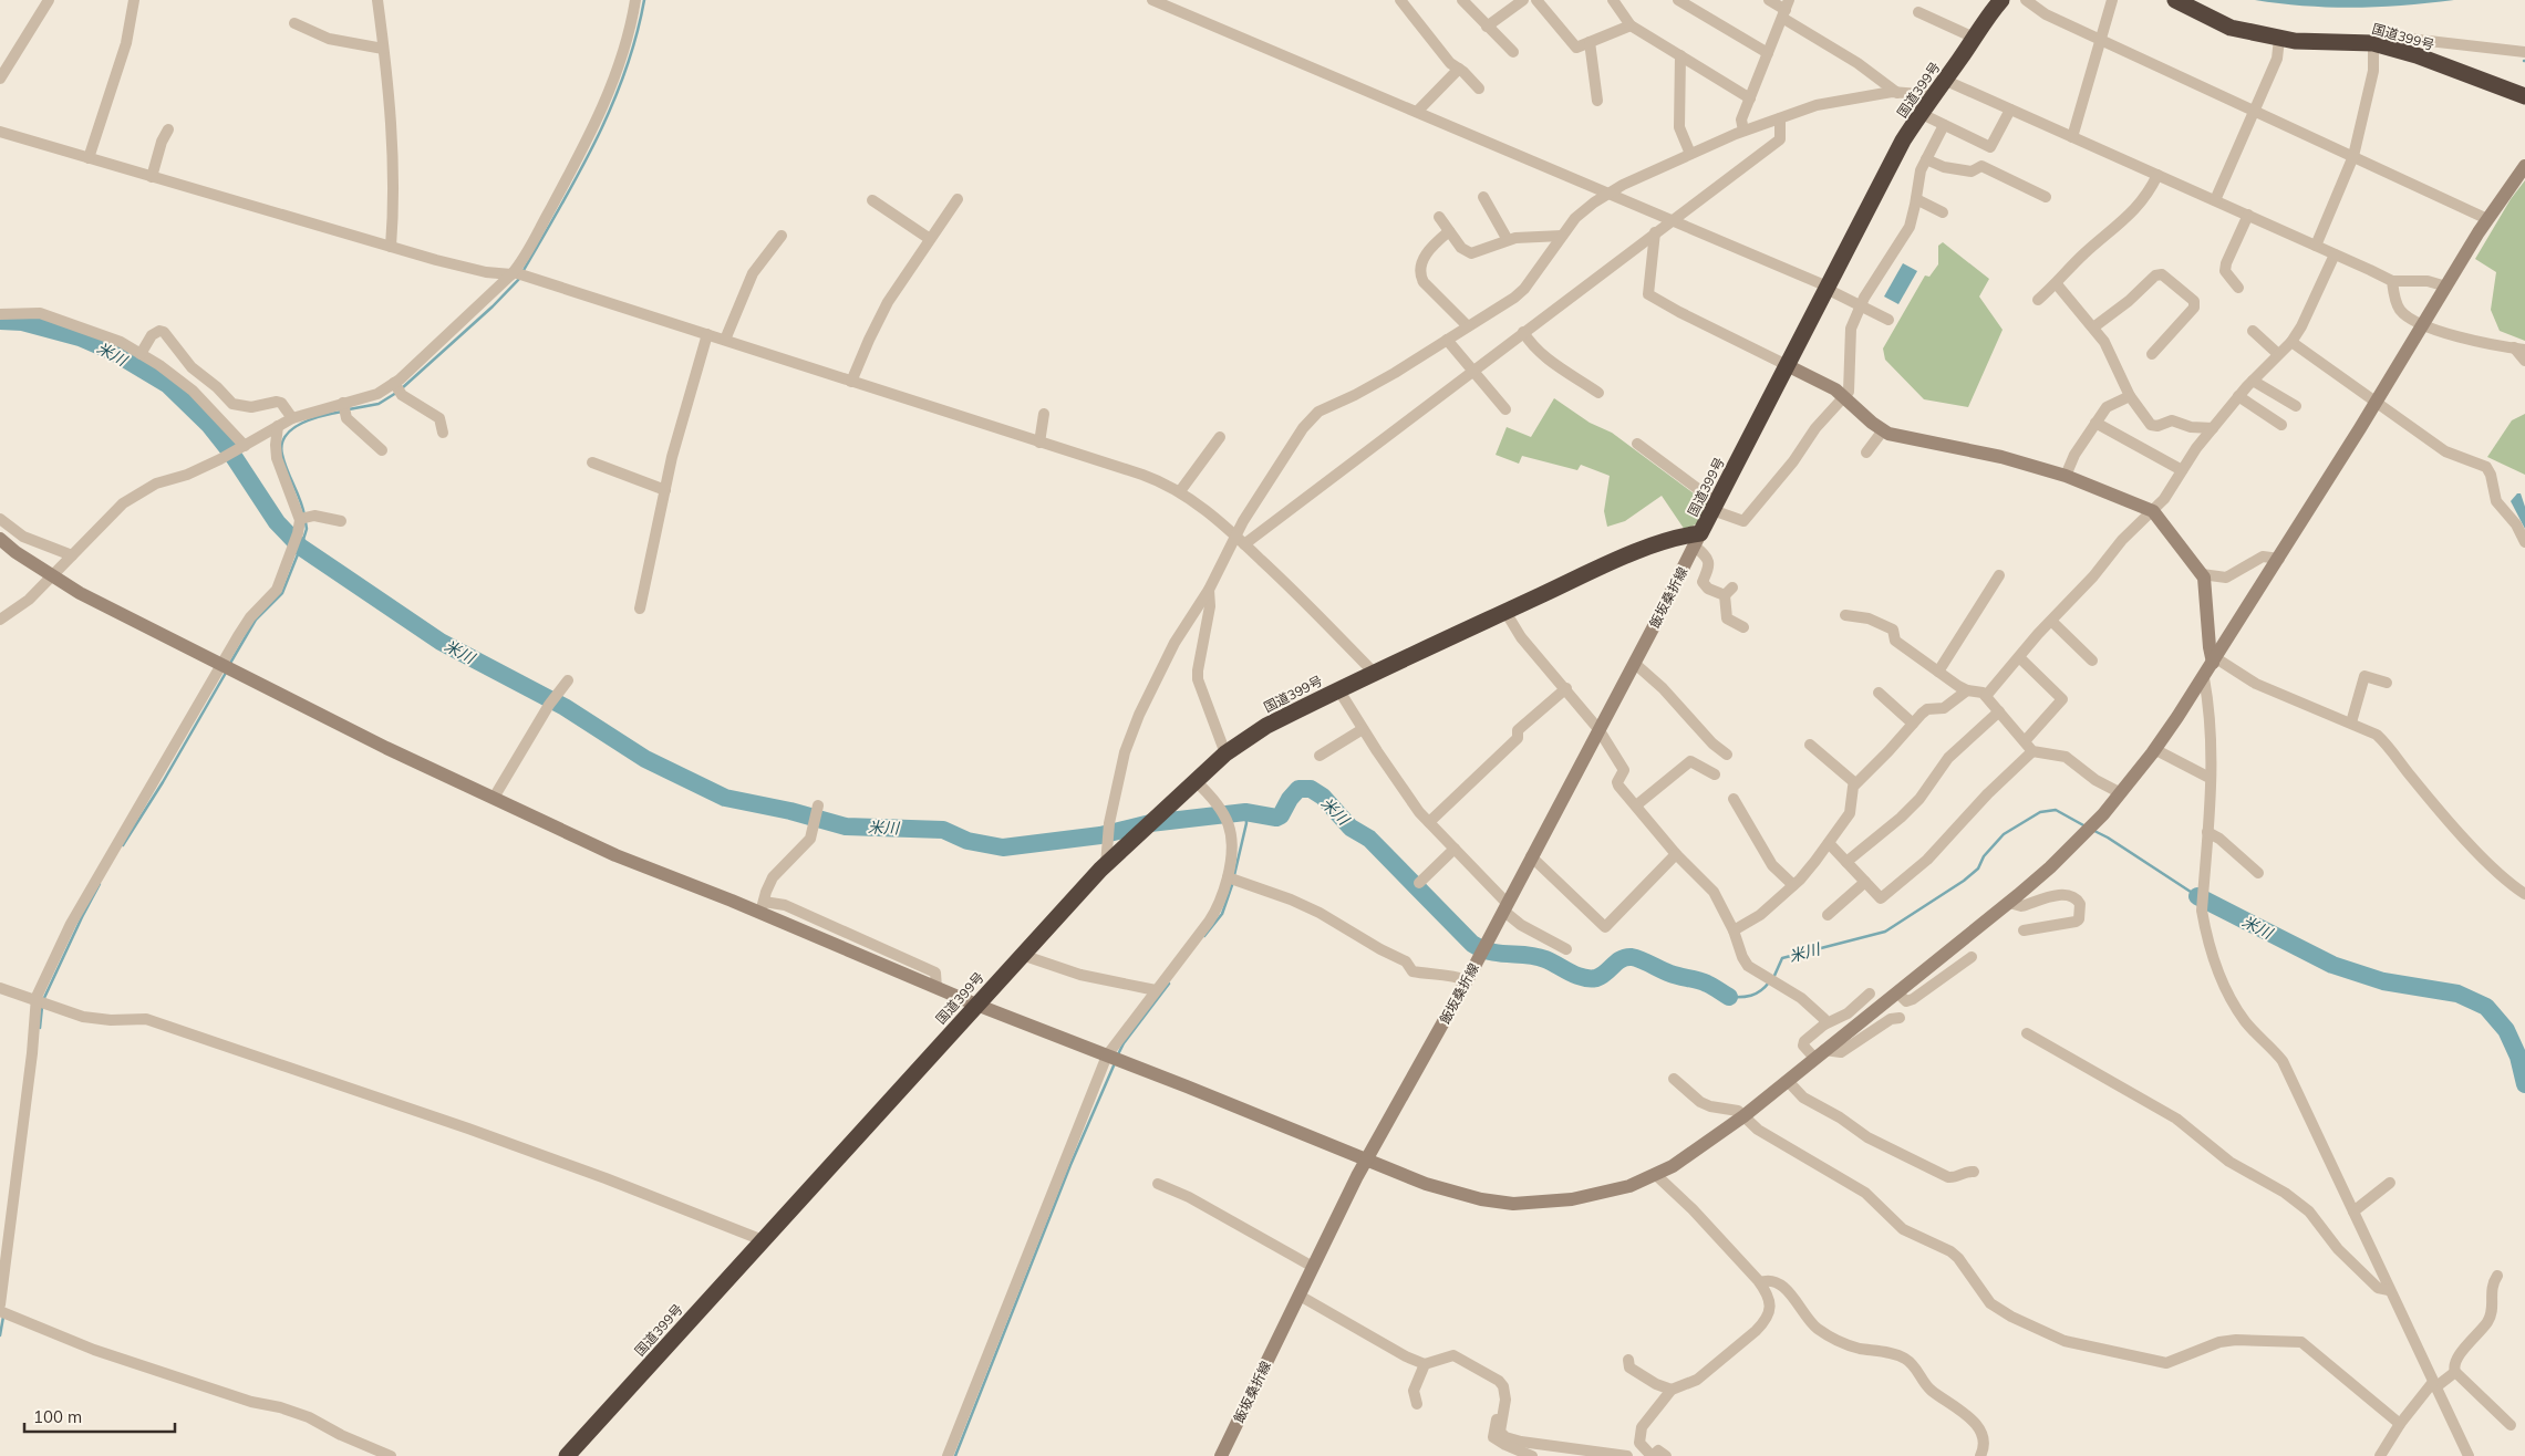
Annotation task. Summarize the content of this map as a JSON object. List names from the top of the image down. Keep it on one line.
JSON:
{"streets":{"highway":["国道399号"],"street":["飯坂桑折線"]},"crossings":[["国道399号","飯坂桑折線"]],"water":["米川"],"scale_bar":"100 m"}
